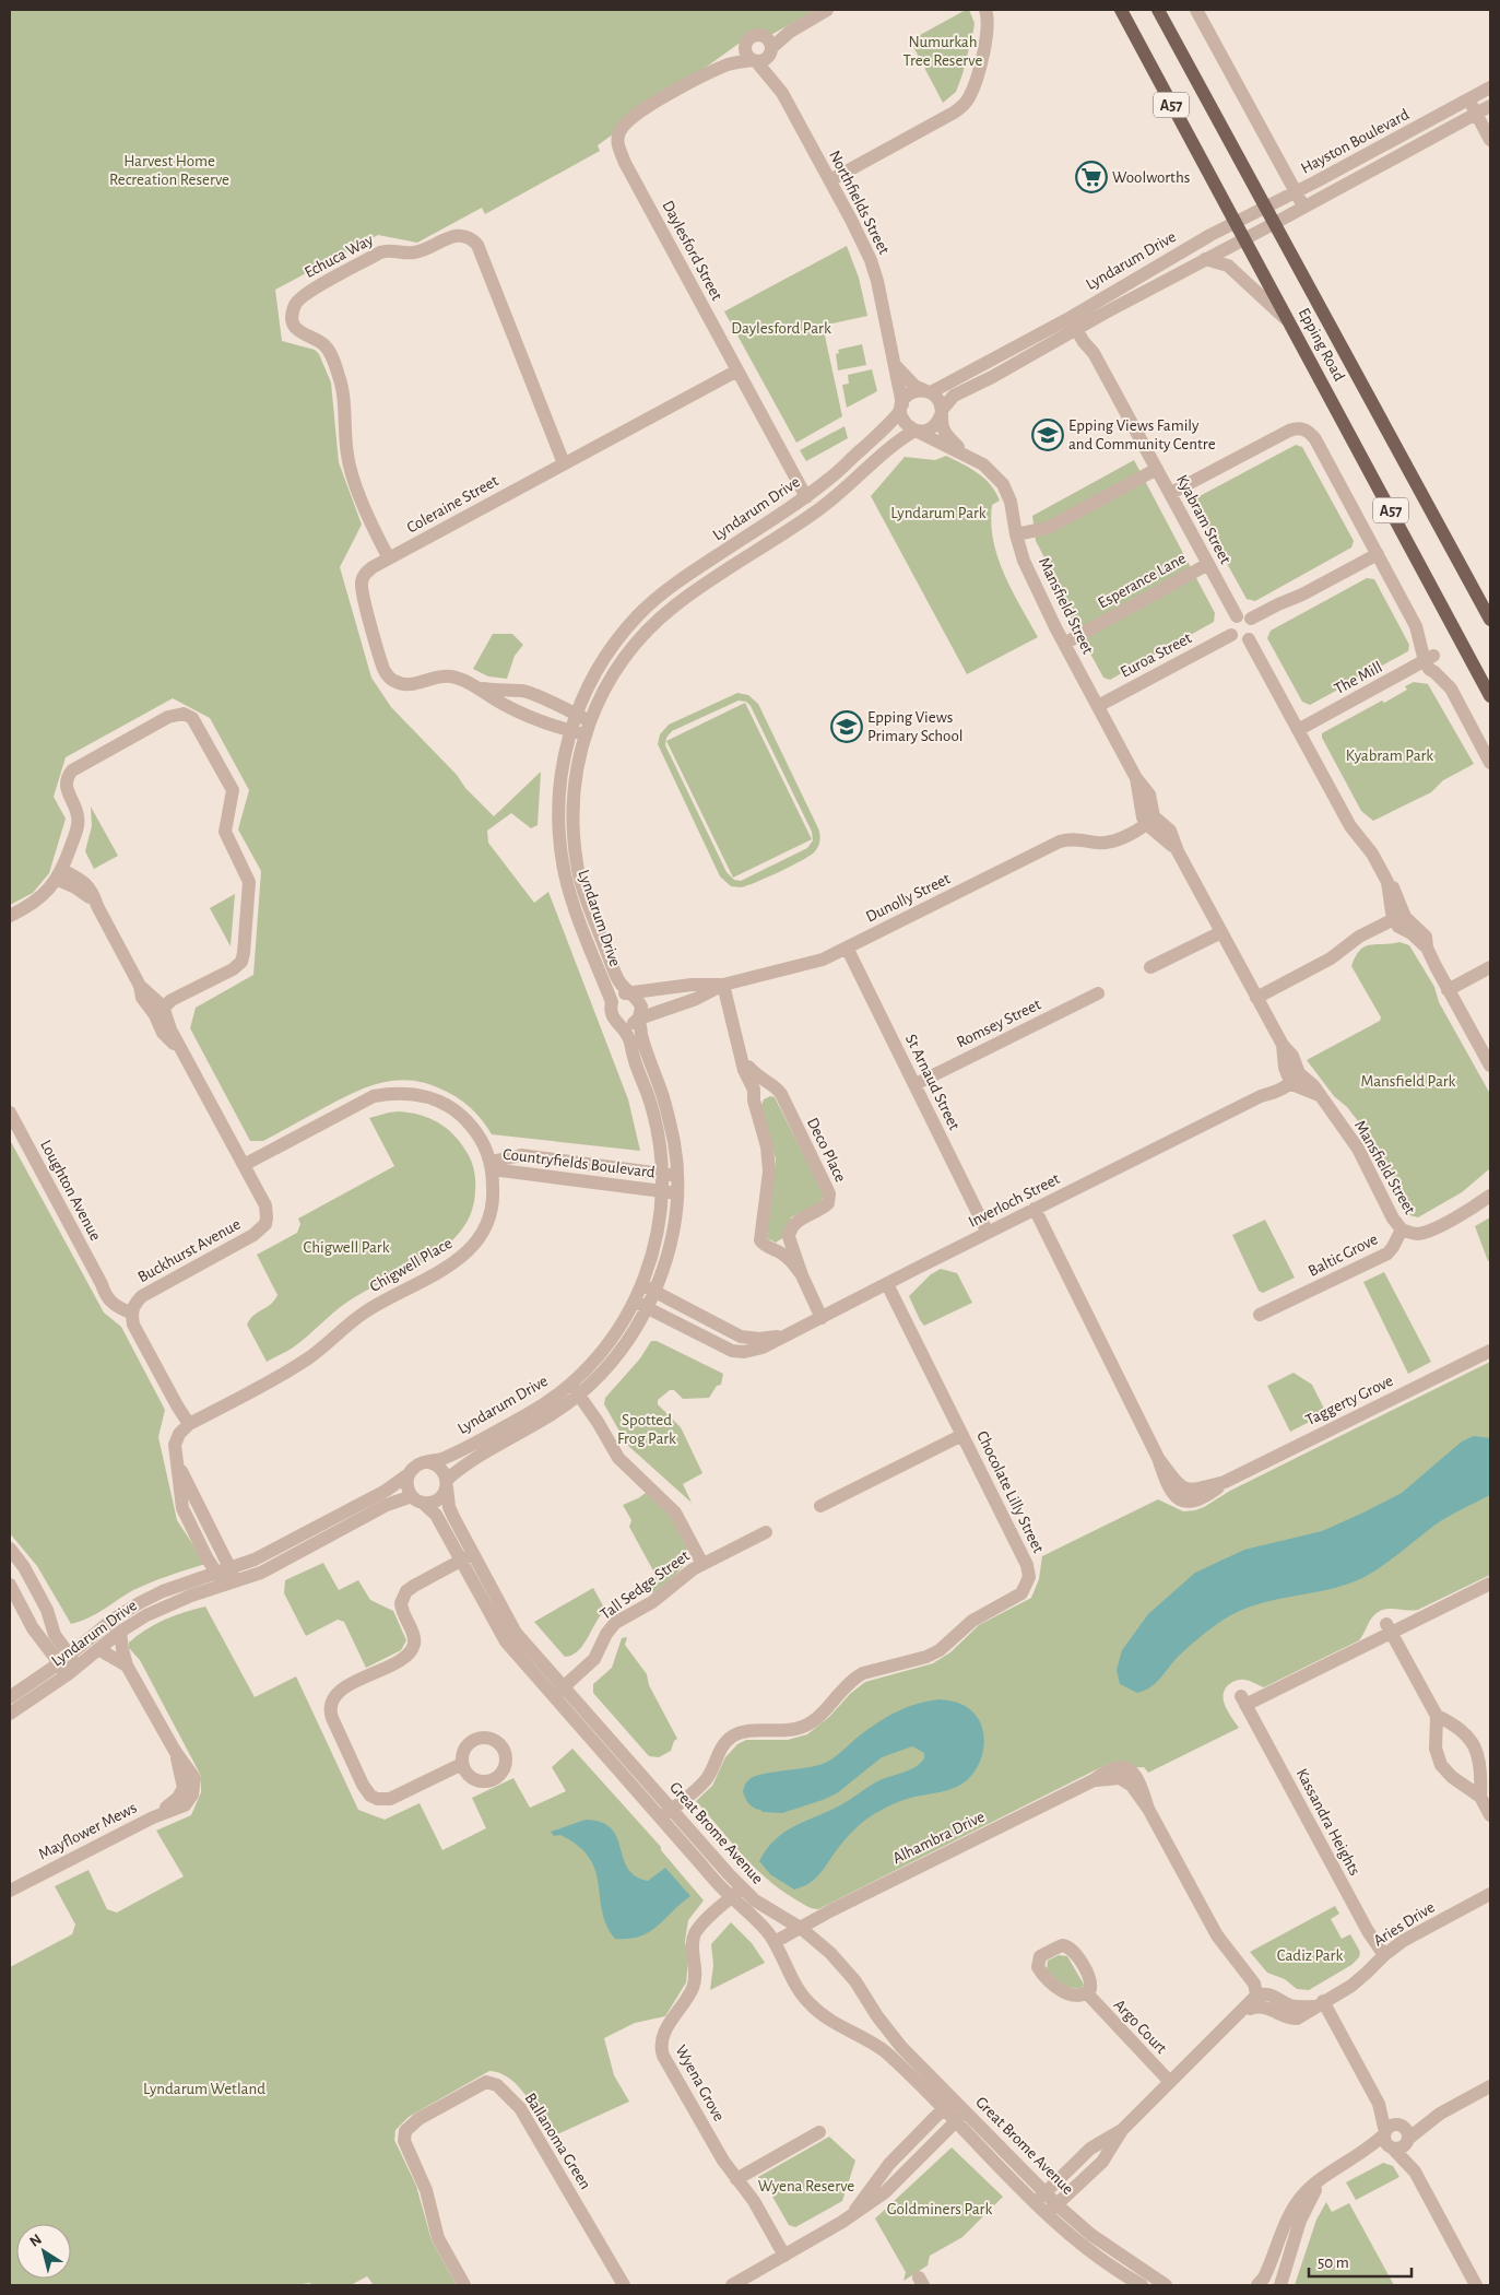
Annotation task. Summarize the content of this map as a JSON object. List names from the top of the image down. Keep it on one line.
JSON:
{"streets":{"main road":["A57","Epping Road"],"street":["Hayston Boulevard","Northfields Street","Daylesford Street","Echuca Way","Lyndarum Drive","Coleraine Street","Kyabram Street","Esperance Lane","Mansfield Street","Euroa Street","The Mill","Dunolly Street","Romsey Street","St Arnaud Street","Deco Place","Countryfields Boulevard","Loughton Avenue","Inverloch Street","Buckhurst Avenue","Baltic Grove","Chigwell Place","Taggerty Grove","Chocolate Lilly Street","Tall Sedge Street","Kassandra Heights","Mayflower Mews","Great Brome Avenue","Alhambra Drive","Aries Drive","Argo Court","Wyena Grove","Ballanoma Green"]},"crossings":[["Hayston Boulevard","Lyndarum Drive"],["Hayston Boulevard","Epping Road"],["Northfields Street","Lyndarum Drive"],["Northfields Street","Mansfield Street"],["Daylesford Street","Lyndarum Drive"],["Daylesford Street","Coleraine Street"],["Echuca Way","Coleraine Street"],["Lyndarum Drive","Epping Road"],["Lyndarum Drive","Coleraine Street"],["Lyndarum Drive","Kyabram Street"],["Lyndarum Drive","Mansfield Street"],["Lyndarum Drive","Dunolly Street"],["Lyndarum Drive","Countryfields Boulevard"],["Lyndarum Drive","Inverloch Street"],["Lyndarum Drive","Mayflower Mews"],["Lyndarum Drive","Great Brome Avenue"],["Kyabram Street","Esperance Lane"],["Kyabram Street","Euroa Street"],["Esperance Lane","Mansfield Street"],["Mansfield Street","Euroa Street"],["Mansfield Street","Dunolly Street"],["Mansfield Street","Inverloch Street"],["Mansfield Street","Baltic Grove"],["Dunolly Street","St Arnaud Street"],["Dunolly Street","Deco Place"],["Romsey Street","St Arnaud Street"],["St Arnaud Street","Inverloch Street"],["Countryfields Boulevard","Chigwell Place"],["Loughton Avenue","Buckhurst Avenue"],["Inverloch Street","Taggerty Grove"],["Inverloch Street","Chocolate Lilly Street"],["Buckhurst Avenue","Chigwell Place"],["Chocolate Lilly Street","Great Brome Avenue"],["Tall Sedge Street","Great Brome Avenue"],["Kassandra Heights","Aries Drive"],["Great Brome Avenue","Alhambra Drive"],["Great Brome Avenue","Wyena Grove"],["Alhambra Drive","Aries Drive"]],"parks":["Numurkah Tree Reserve","Harvest Home Recreation Reserve","Daylesford Park","Lyndarum Park","Kyabram Park","Mansfield Park","Chigwell Park","Spotted Frog Park","Cadiz Park","Lyndarum Wetland","Wyena Reserve","Goldminers Park"],"places":{"supermarket":["Woolworths"],"school or university":["Epping Views Family and Community Centre","Epping Views Primary School"]},"scale_bar":"50 m","north":"top left"}
